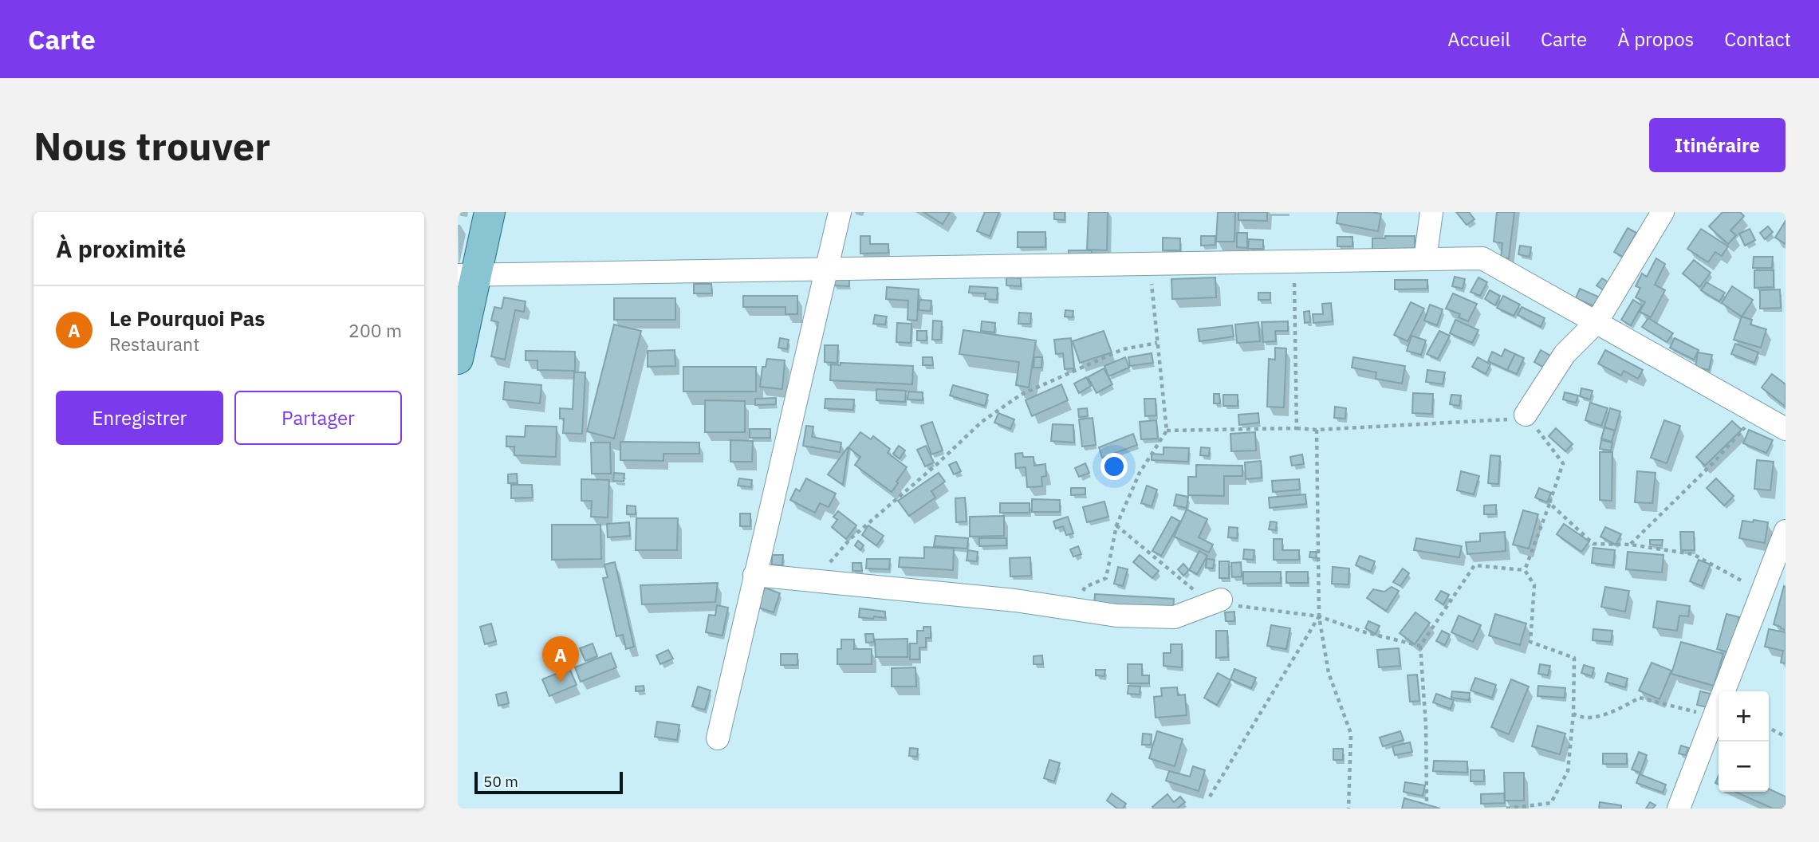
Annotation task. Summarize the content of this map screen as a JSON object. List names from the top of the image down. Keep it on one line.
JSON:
{"scale_bar":"50 m","page":{"header":"Carte","nav":["Accueil","Carte","À propos","Contact"],"buttons":["Itinéraire",["Enregistrer","Partager"]],"title":"Nous trouver","heading":"À proximité","list":[{"mark":"A","name":"Le Pourquoi Pas","note":"Restaurant","value":"200 m"}],"pins":"A","map_buttons":["+","−"],"scale":"50 m"}}
